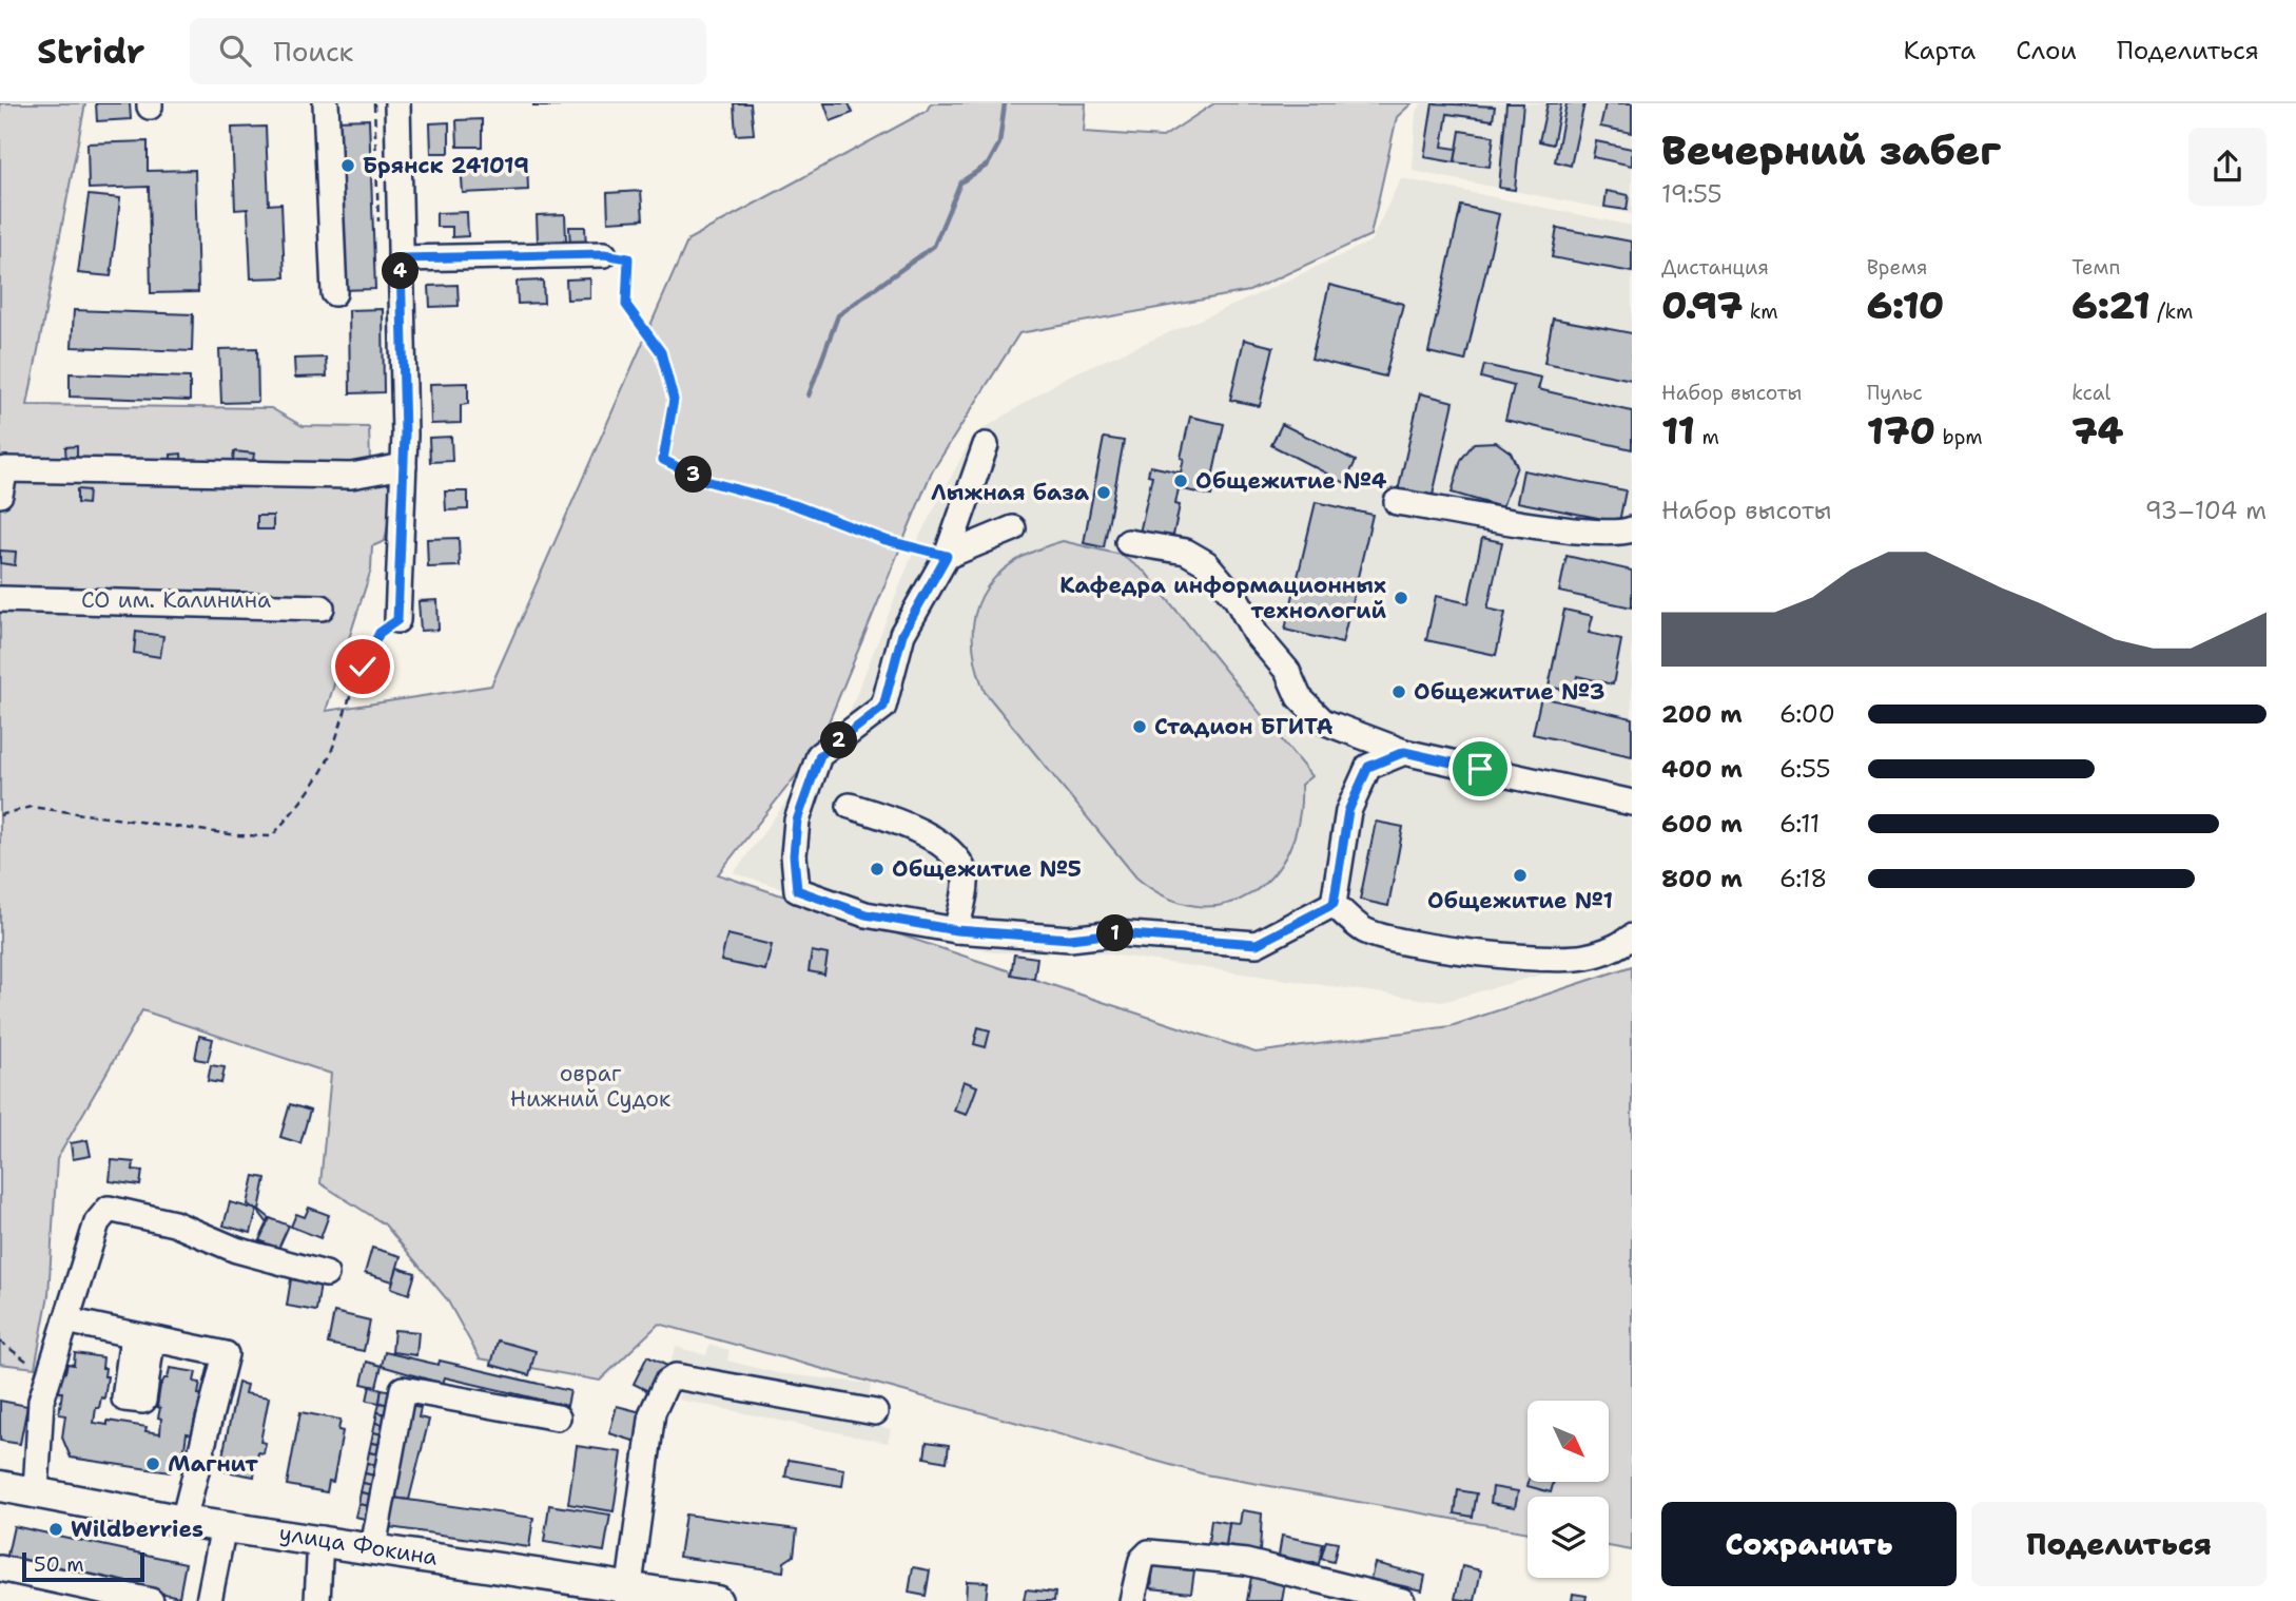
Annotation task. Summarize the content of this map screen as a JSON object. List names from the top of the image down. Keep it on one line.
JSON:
{"streets":{"main road":["улица Фокина"]},"parks":["СО им. Калинина","овраг Нижний Судок"],"places":["Брянск 241019","Общежитие №4","Лыжная база","Кафедра информационных технологий","Общежитие №3","Стадион БГИТА","Общежитие №5","Общежитие №1","Магнит","Wildberries"],"scale_bar":"50 m","north":"bottom right","page":{"header":"Stridr","search":"Поиск","nav":["Карта","Слои","Поделиться"],"heading":["Вечерний забег","19:55"],"stats":[["Дистанция","0.97 km"],["Время","6:10"],["Темп","6:21 /km"],["Набор высоты","11 m"],["Пульс","170 bpm"],["kcal","74"]],"pins":["4","3","2","1"],"chart":["Набор высоты","93–104 m"],"list":[{"name":"200 m","note":"6:00"},{"name":"400 m","note":"6:55"},{"name":"600 m","note":"6:11"},{"name":"800 m","note":"6:18"}],"buttons":["Сохранить","Поделиться"],"scale":"50 m"}}
